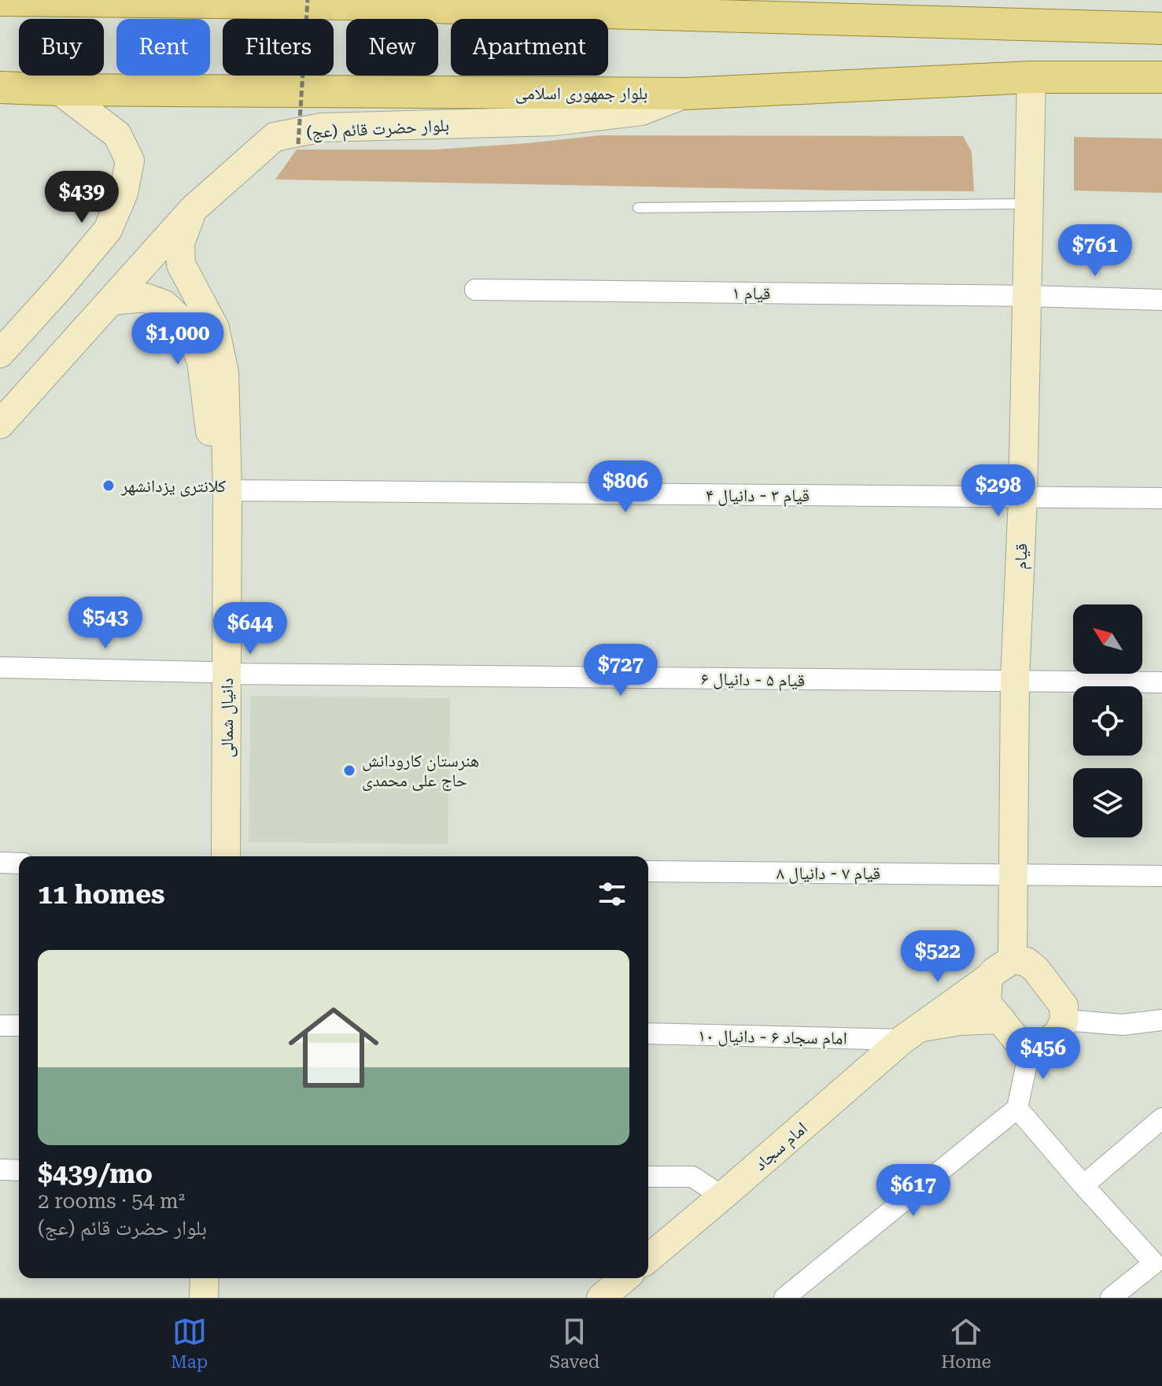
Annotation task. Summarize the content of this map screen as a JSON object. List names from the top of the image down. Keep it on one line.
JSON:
{"streets":{"main road":["بلوار جمهوری اسلامی","بلوار حضرت قائم (عج)","قیام","دانیال شمالی","امام سجاد"],"street":["قیام ۱","قیام ۳ - دانیال ۴","قیام ۵ - دانیال ۶","قیام ۷ - دانیال ۸","امام سجاد ۶ - دانیال ۱۰"]},"crossings":[["بلوار جمهوری اسلامی","بلوار حضرت قائم (عج)"],["بلوار جمهوری اسلامی","قیام"],["بلوار حضرت قائم (عج)","دانیال شمالی"],["قیام ۱","قیام"],["قیام ۳ - دانیال ۴","قیام"],["قیام ۳ - دانیال ۴","دانیال شمالی"],["قیام","قیام ۵ - دانیال ۶"],["قیام","قیام ۷ - دانیال ۸"],["قیام","امام سجاد"],["قیام ۵ - دانیال ۶","دانیال شمالی"],["امام سجاد ۶ - دانیال ۱۰","امام سجاد"]],"places":["کلانتری یزدانشهر","هنرستان کارودانش حاج علی محمدی"],"north":"top left","page":{"chip":["Buy","Rent","Filters","New","Apartment"],"price":["$439","$761","$1,000","$806","$298","$543","$644","$727","$522","$456","$617"],"heading":"11 homes","list":[{"name":"$439/mo","note":"2 rooms · 54 m² · بلوار حضرت قائم (عج)"}],"tabs":["Map","Saved","Home"]}}
